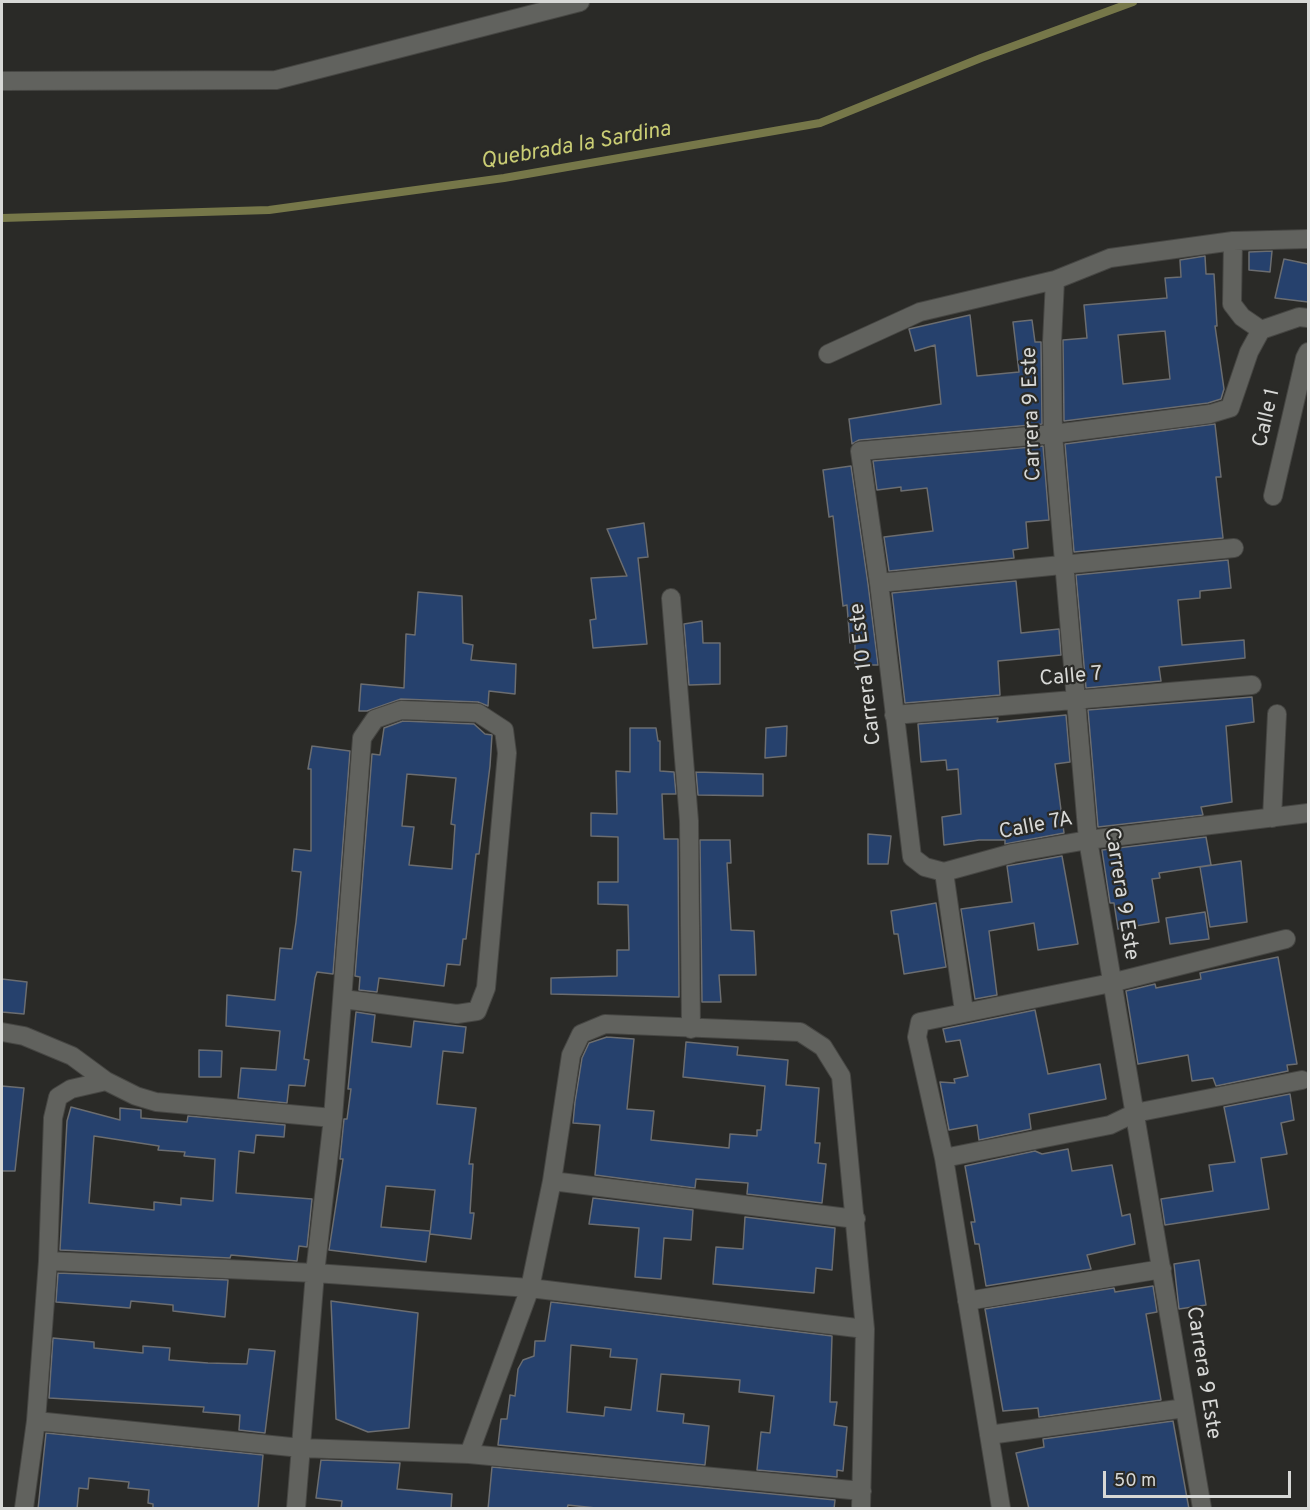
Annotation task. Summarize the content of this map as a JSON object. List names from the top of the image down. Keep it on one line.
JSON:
{"streets":{"street":["Carrera 9 Este","Calle 1","Carrera 10 Este","Calle 7","Calle 7A"]},"crossings":[["Carrera 9 Este","Carrera 10 Este"],["Carrera 9 Este","Calle 7"],["Carrera 9 Este","Calle 7A"],["Carrera 10 Este","Calle 7"],["Carrera 10 Este","Calle 7A"]],"water":["Quebrada la Sardina"],"scale_bar":"50 m"}
